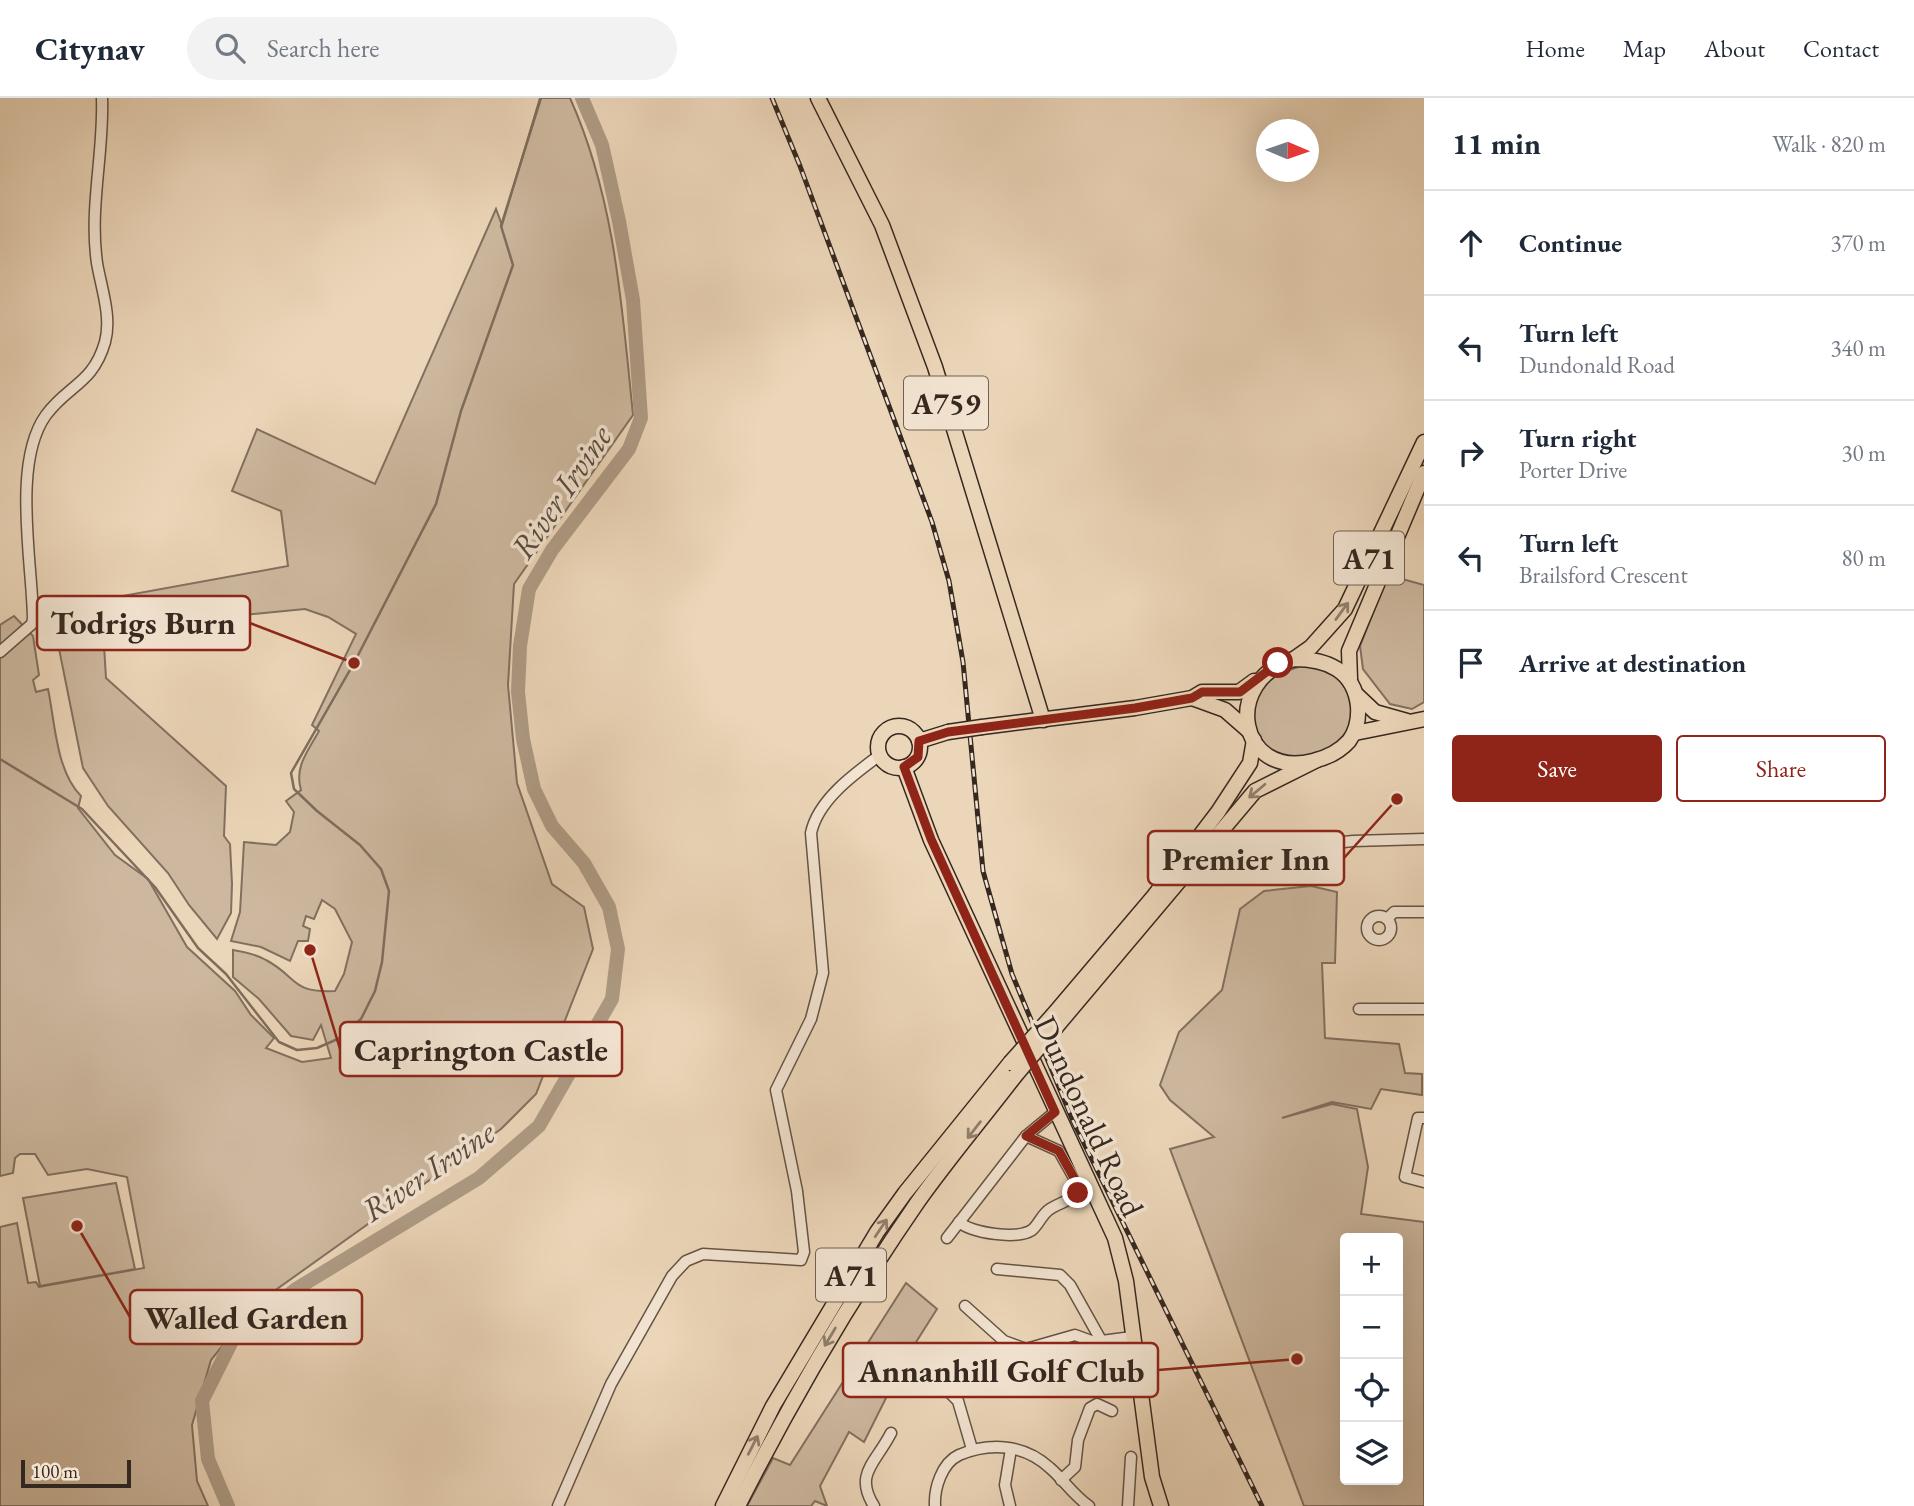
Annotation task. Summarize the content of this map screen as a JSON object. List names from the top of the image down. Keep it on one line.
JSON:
{"streets":{"main road":["A759","A71","Dundonald Road"]},"water":["River Irvine"],"places":["Todrigs Burn","Premier Inn","Caprington Castle","Walled Garden","Annanhill Golf Club"],"scale_bar":"100 m","north":"right","page":{"header":"Citynav","search":"Search here","nav":["Home","Map","About","Contact"],"heading":["11 min","Walk · 820 m"],"list":[["Continue","370 m"],["Turn left","Dundonald Road","340 m"],["Turn right","Porter Drive","30 m"],["Turn left","Brailsford Crescent","80 m"],"Arrive at destination"],"buttons":["Save","Share"],"map_buttons":["+","−"],"scale":"100 m"}}
